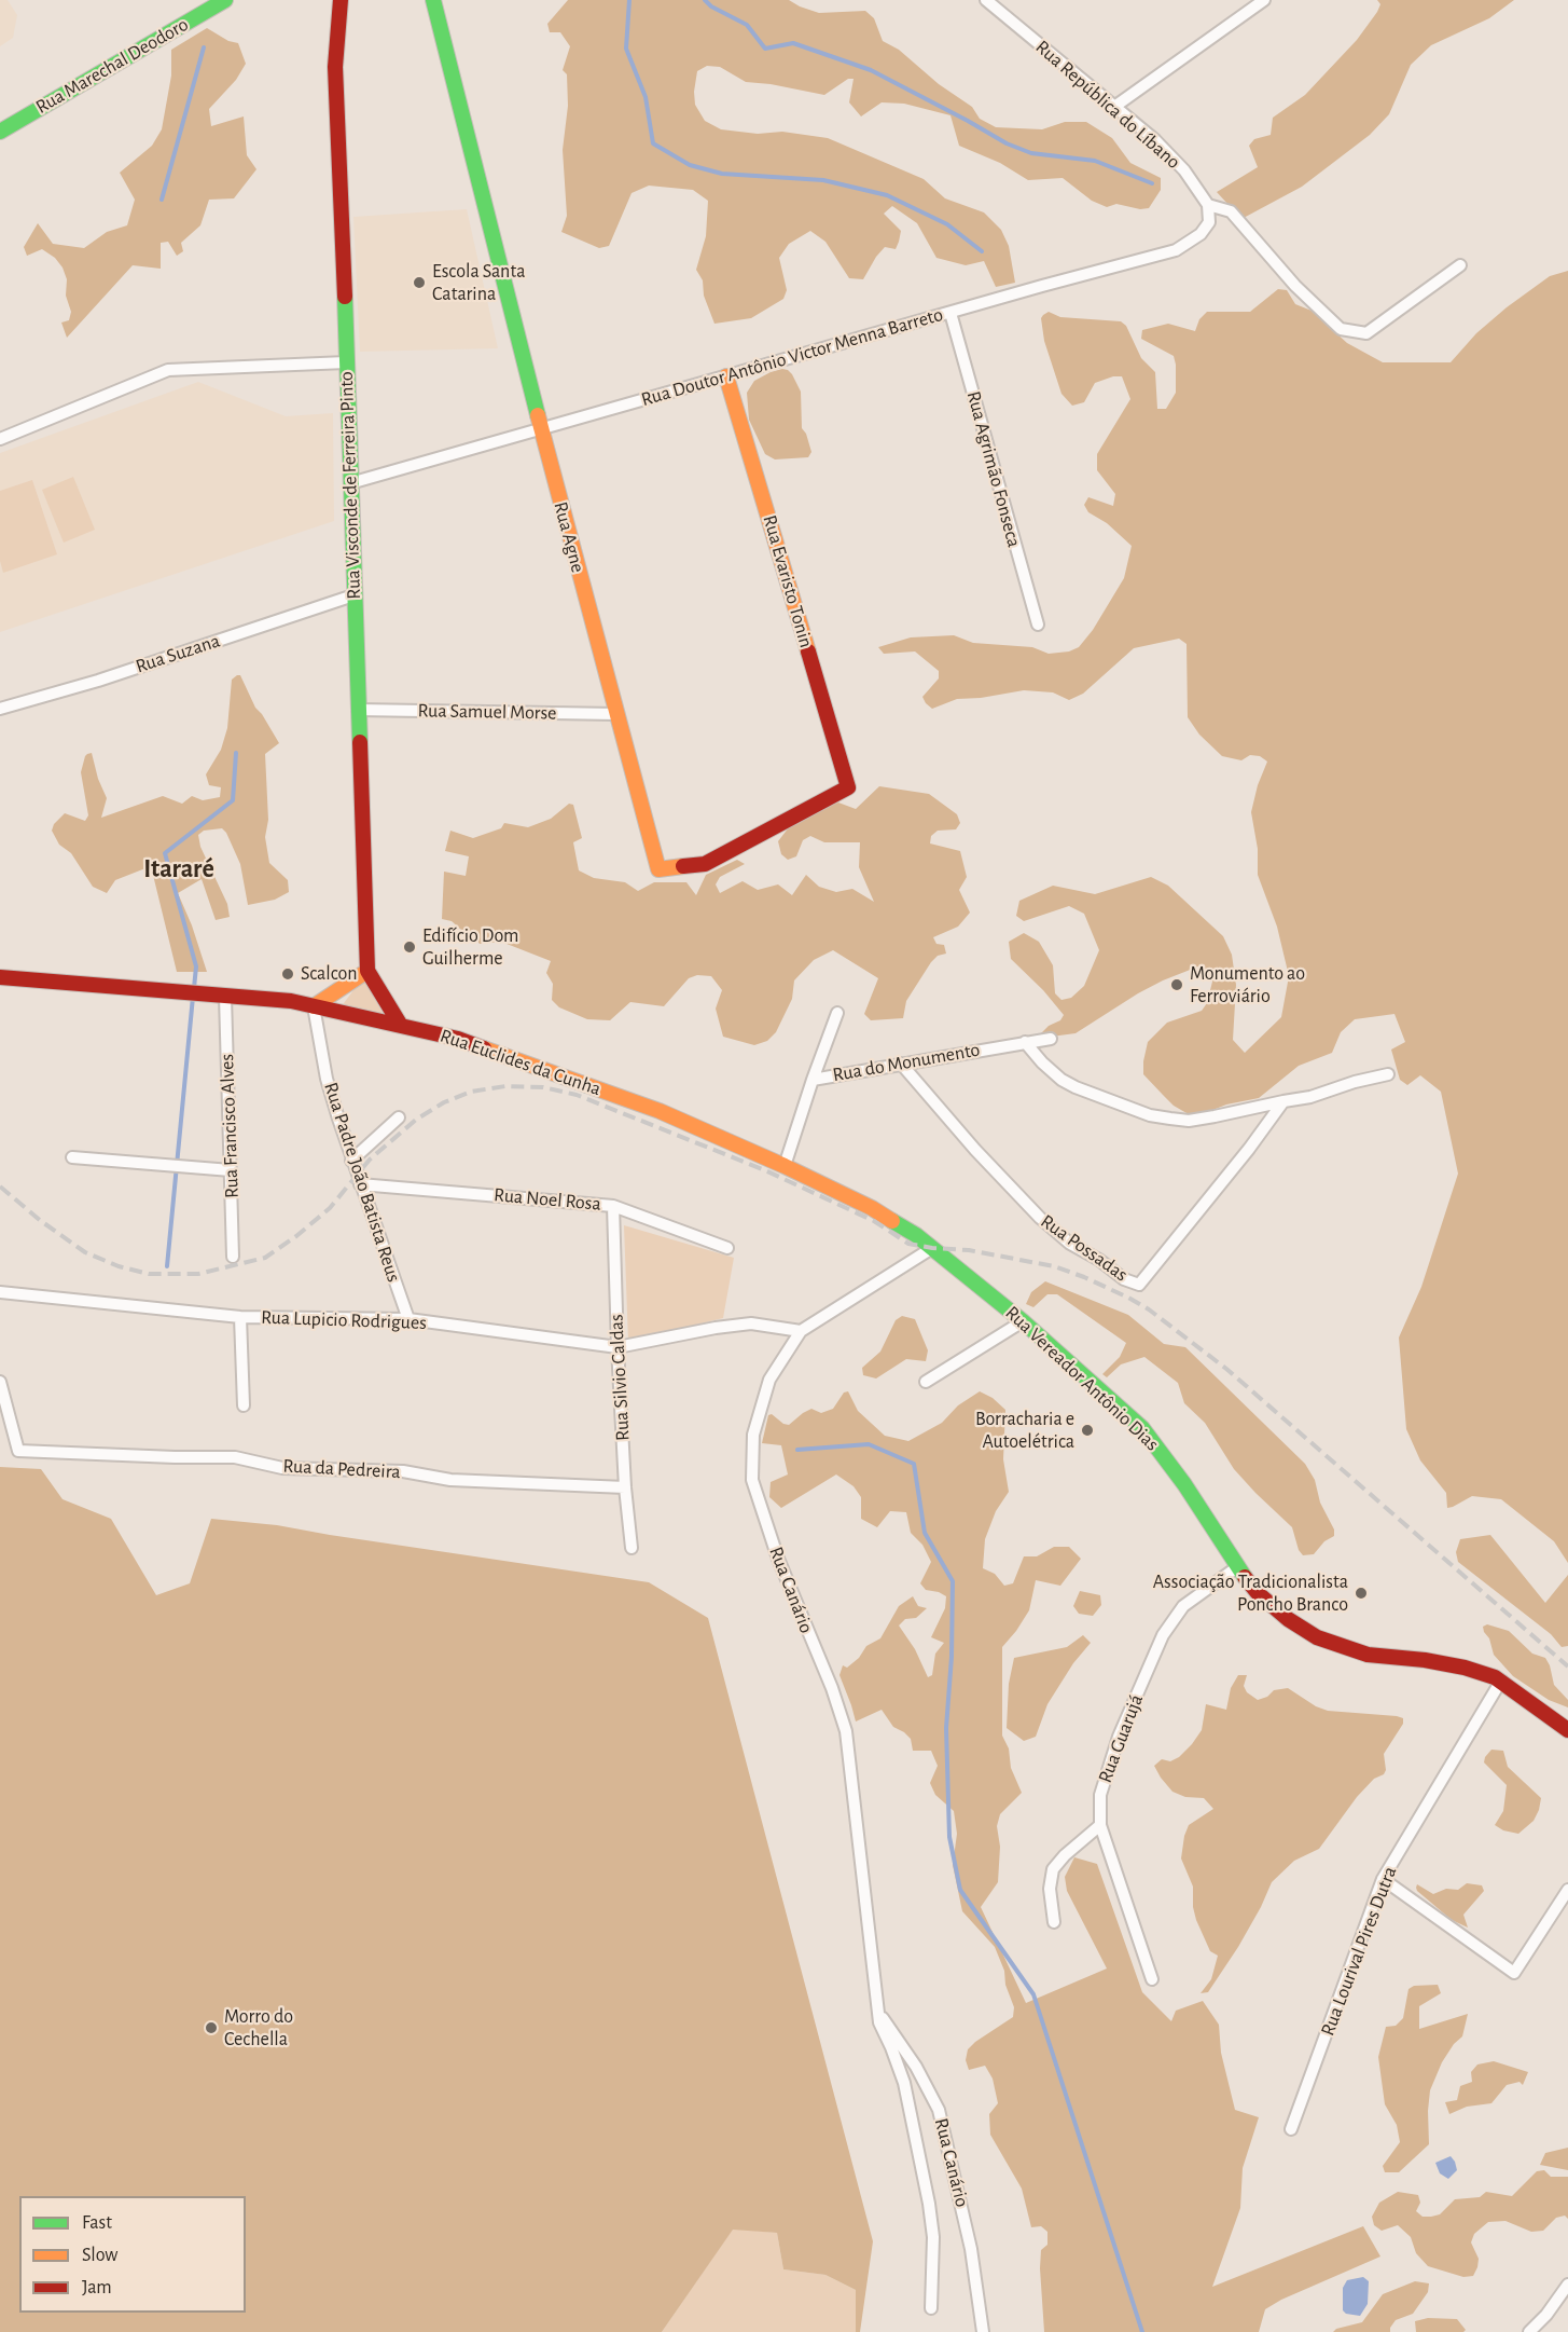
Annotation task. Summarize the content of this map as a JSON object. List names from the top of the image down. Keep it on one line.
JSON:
{"streets":{"street":["Rua Marechal Deodoro","Rua República do Líbano","Rua Doutor Antônio Victor Menna Barreto","Rua Agrimão Fonseca","Rua Visconde de Ferreira Pinto","Rua Agne","Rua Evaristo Tonin","Rua Suzana","Rua Samuel Morse","Rua Euclides da Cunha","Rua do Monumento","Rua Francisco Alves","Rua Padre João Batista Reus","Rua Noel Rosa","Rua Possadas","Rua Lupicio Rodrigues","Rua Silvio Caldas","Rua Vereador Antônio Dias","Rua da Pedreira","Rua Canário","Rua Guarujá","Rua Lourival Pires Dutra"]},"crossings":[["Rua República do Líbano","Rua Doutor Antônio Victor Menna Barreto"],["Rua Doutor Antônio Victor Menna Barreto","Rua Agrimão Fonseca"],["Rua Doutor Antônio Victor Menna Barreto","Rua Visconde de Ferreira Pinto"],["Rua Doutor Antônio Victor Menna Barreto","Rua Agne"],["Rua Doutor Antônio Victor Menna Barreto","Rua Evaristo Tonin"],["Rua Visconde de Ferreira Pinto","Rua Suzana"],["Rua Visconde de Ferreira Pinto","Rua Samuel Morse"],["Rua Visconde de Ferreira Pinto","Rua Euclides da Cunha"],["Rua Agne","Rua Evaristo Tonin"],["Rua Agne","Rua Samuel Morse"],["Rua Euclides da Cunha","Rua do Monumento"],["Rua Euclides da Cunha","Rua Francisco Alves"],["Rua Euclides da Cunha","Rua Padre João Batista Reus"],["Rua Euclides da Cunha","Rua Vereador Antônio Dias"],["Rua Euclides da Cunha","Rua Canário"],["Rua do Monumento","Rua Possadas"],["Rua Padre João Batista Reus","Rua Noel Rosa"],["Rua Padre João Batista Reus","Rua Lupicio Rodrigues"],["Rua Noel Rosa","Rua Silvio Caldas"],["Rua Lupicio Rodrigues","Rua Silvio Caldas"],["Rua Lupicio Rodrigues","Rua Canário"],["Rua Silvio Caldas","Rua da Pedreira"],["Rua Vereador Antônio Dias","Rua Canário"],["Rua Vereador Antônio Dias","Rua Guarujá"],["Rua Vereador Antônio Dias","Rua Lourival Pires Dutra"]],"districts":["Itararé"],"places":["Escola Santa Catarina","Edifício Dom Guilherme","Scalcon","Monumento ao Ferroviário","Borracharia e Autoelétrica","Associação Tradicionalista Poncho Branco","Morro do Cechella"],"legend":["Fast","Slow","Jam"]}
